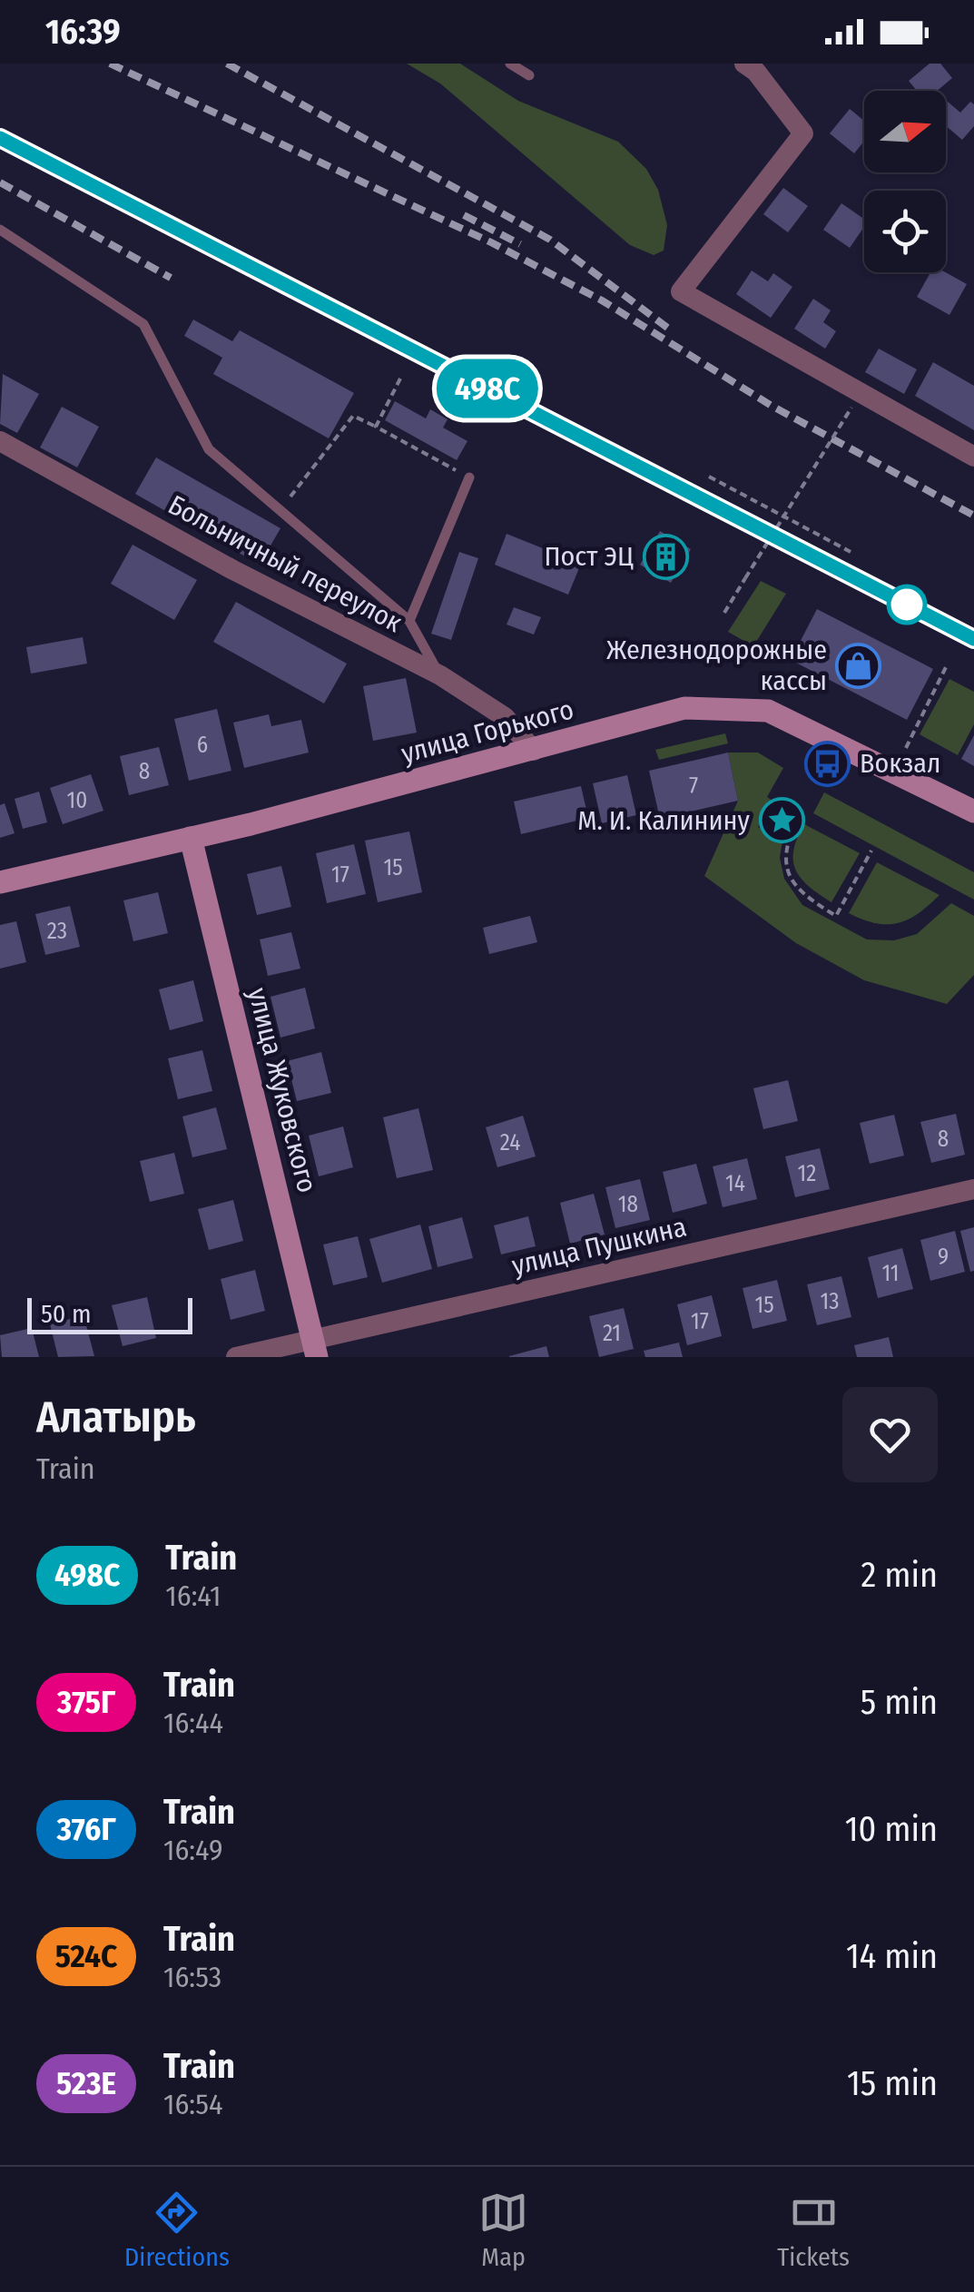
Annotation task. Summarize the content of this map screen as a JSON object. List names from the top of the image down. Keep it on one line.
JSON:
{"streets":{"street":["Больничный переулок","улица Горького","улица Жуковского","улица Пушкина"]},"crossings":[["Больничный переулок","улица Горького"],["улица Горького","улица Жуковского"],["улица Жуковского","улица Пушкина"]],"places":{"building":["Пост ЭЦ"],"shop":["Железнодорожные кассы"],"bus stop":["Вокзал"],"place":["М. И. Калинину"]},"house_numbers":["6","8","7","10","15","17","23","8","24","12","14","18","9","11","13","15","17","21"],"scale_bar":"50 m","north":"right","page":{"status":"16:39","on_map":"498С","scale":"50 m","heading":["Алатырь","Train"],"list":[{"mark":"498С","name":"Train","note":"16:41","value":"2 min"},{"mark":"375Г","name":"Train","note":"16:44","value":"5 min"},{"mark":"376Г","name":"Train","note":"16:49","value":"10 min"},{"mark":"524С","name":"Train","note":"16:53","value":"14 min"},{"mark":"523Е","name":"Train","note":"16:54","value":"15 min"}],"tabs":["Directions","Map","Tickets"]}}
